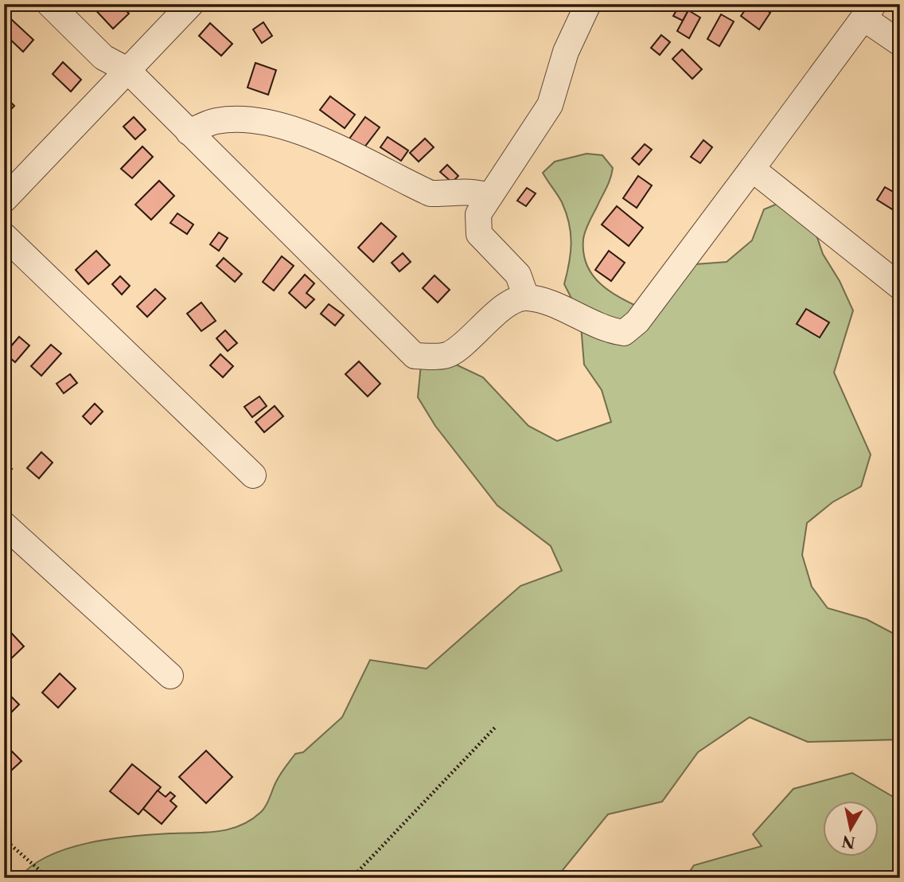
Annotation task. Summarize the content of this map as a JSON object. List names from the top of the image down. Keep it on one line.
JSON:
{"north":"bottom"}
